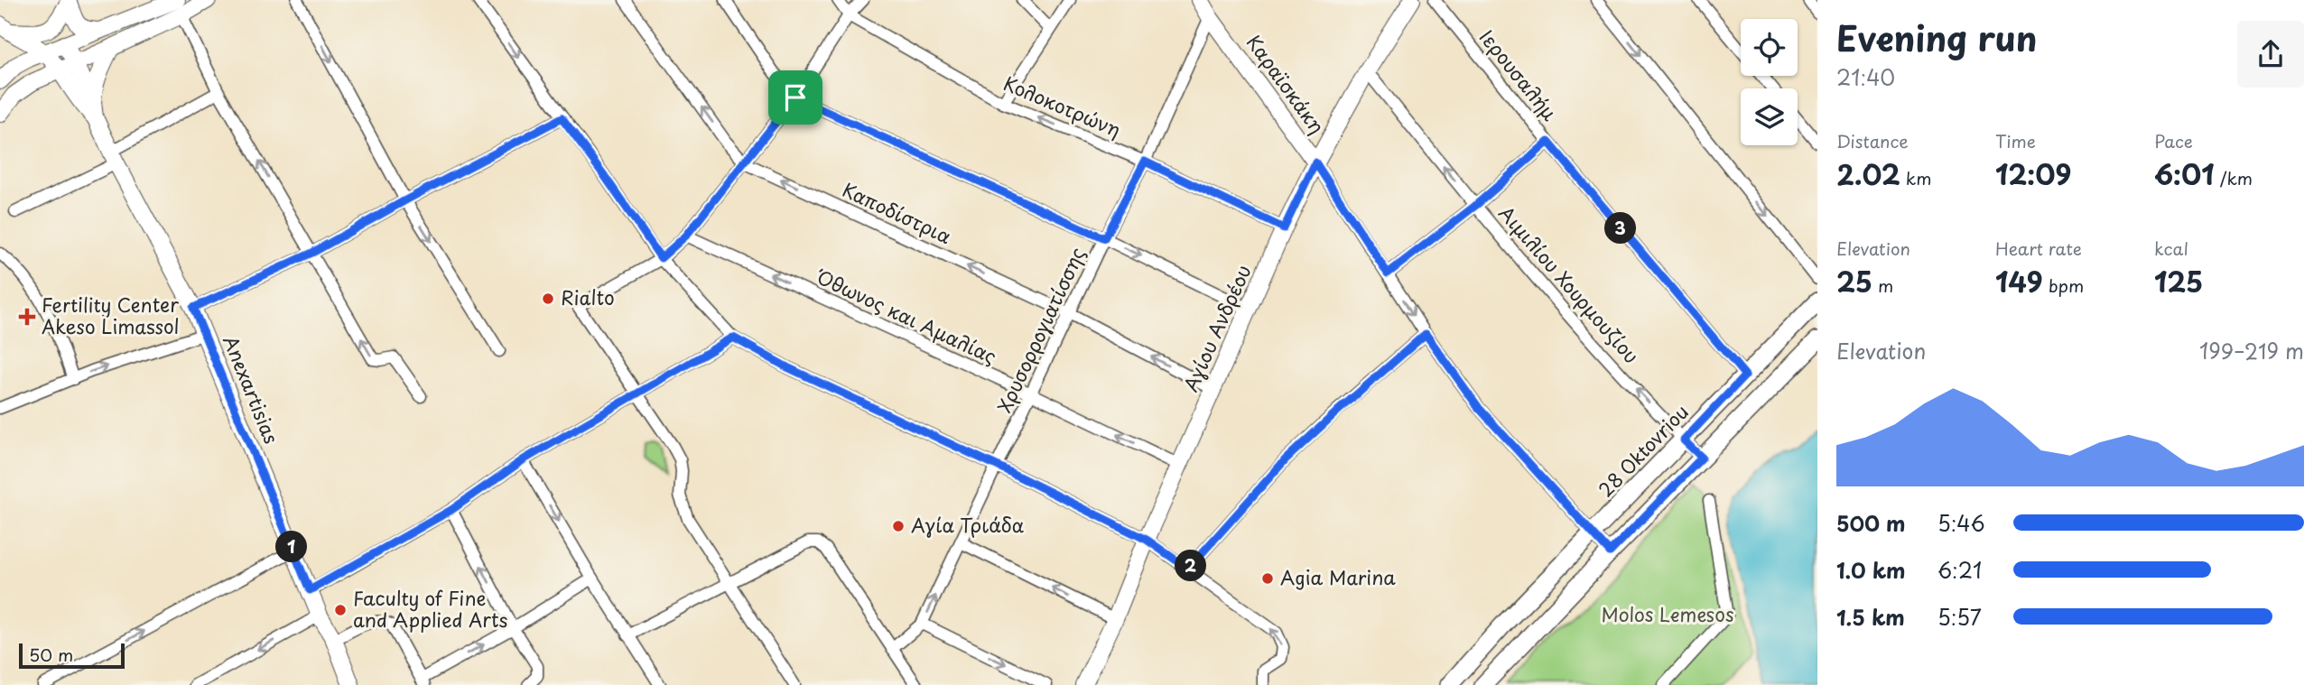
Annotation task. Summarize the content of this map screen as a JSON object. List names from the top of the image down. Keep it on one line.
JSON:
{"streets":{"main road":["28 Oktovriou"],"street":["Ιερουσαλήμ","Καραϊσκάκη","Κολοκοτρώνη","Καποδίστρια","Αιμιλίου Χουρμουζίου","Όθωνος και Αμαλίας","Αγίου Ανδρέου","Χρυσορρογιατίσσης","Anexartisias"]},"crossings":[["Ιερουσαλήμ","28 Oktovriou"],["Καραϊσκάκη","Αγίου Ανδρέου"],["Καραϊσκάκη","Χρυσορρογιατίσσης"],["Κολοκοτρώνη","Αγίου Ανδρέου"],["Κολοκοτρώνη","Χρυσορρογιατίσσης"],["Καποδίστρια","Αγίου Ανδρέου"],["Καποδίστρια","Χρυσορρογιατίσσης"],["Αιμιλίου Χουρμουζίου","Αγίου Ανδρέου"],["Αιμιλίου Χουρμουζίου","28 Oktovriou"],["Όθωνος και Αμαλίας","Αγίου Ανδρέου"],["Όθωνος και Αμαλίας","Χρυσορρογιατίσσης"]],"one_way":["Αιμιλίου Χουρμουζίου"],"parks":["Molos Lemesos"],"places":{"other":["Rialto","Αγία Τριάδα","Agia Marina","Faculty of Fine and Applied Arts"],"health":["Fertility Center Akeso Limassol"]},"scale_bar":"50 m","page":{"heading":["Evening run","21:40"],"stats":[["Distance","2.02 km"],["Time","12:09"],["Pace","6:01 /km"],["Elevation","25 m"],["Heart rate","149 bpm"],["kcal","125"]],"pins":["3","1","2"],"chart":["Elevation","199–219 m"],"list":[{"name":"500 m","note":"5:46"},{"name":"1.0 km","note":"6:21"},{"name":"1.5 km","note":"5:57"}],"scale":"50 m"}}
